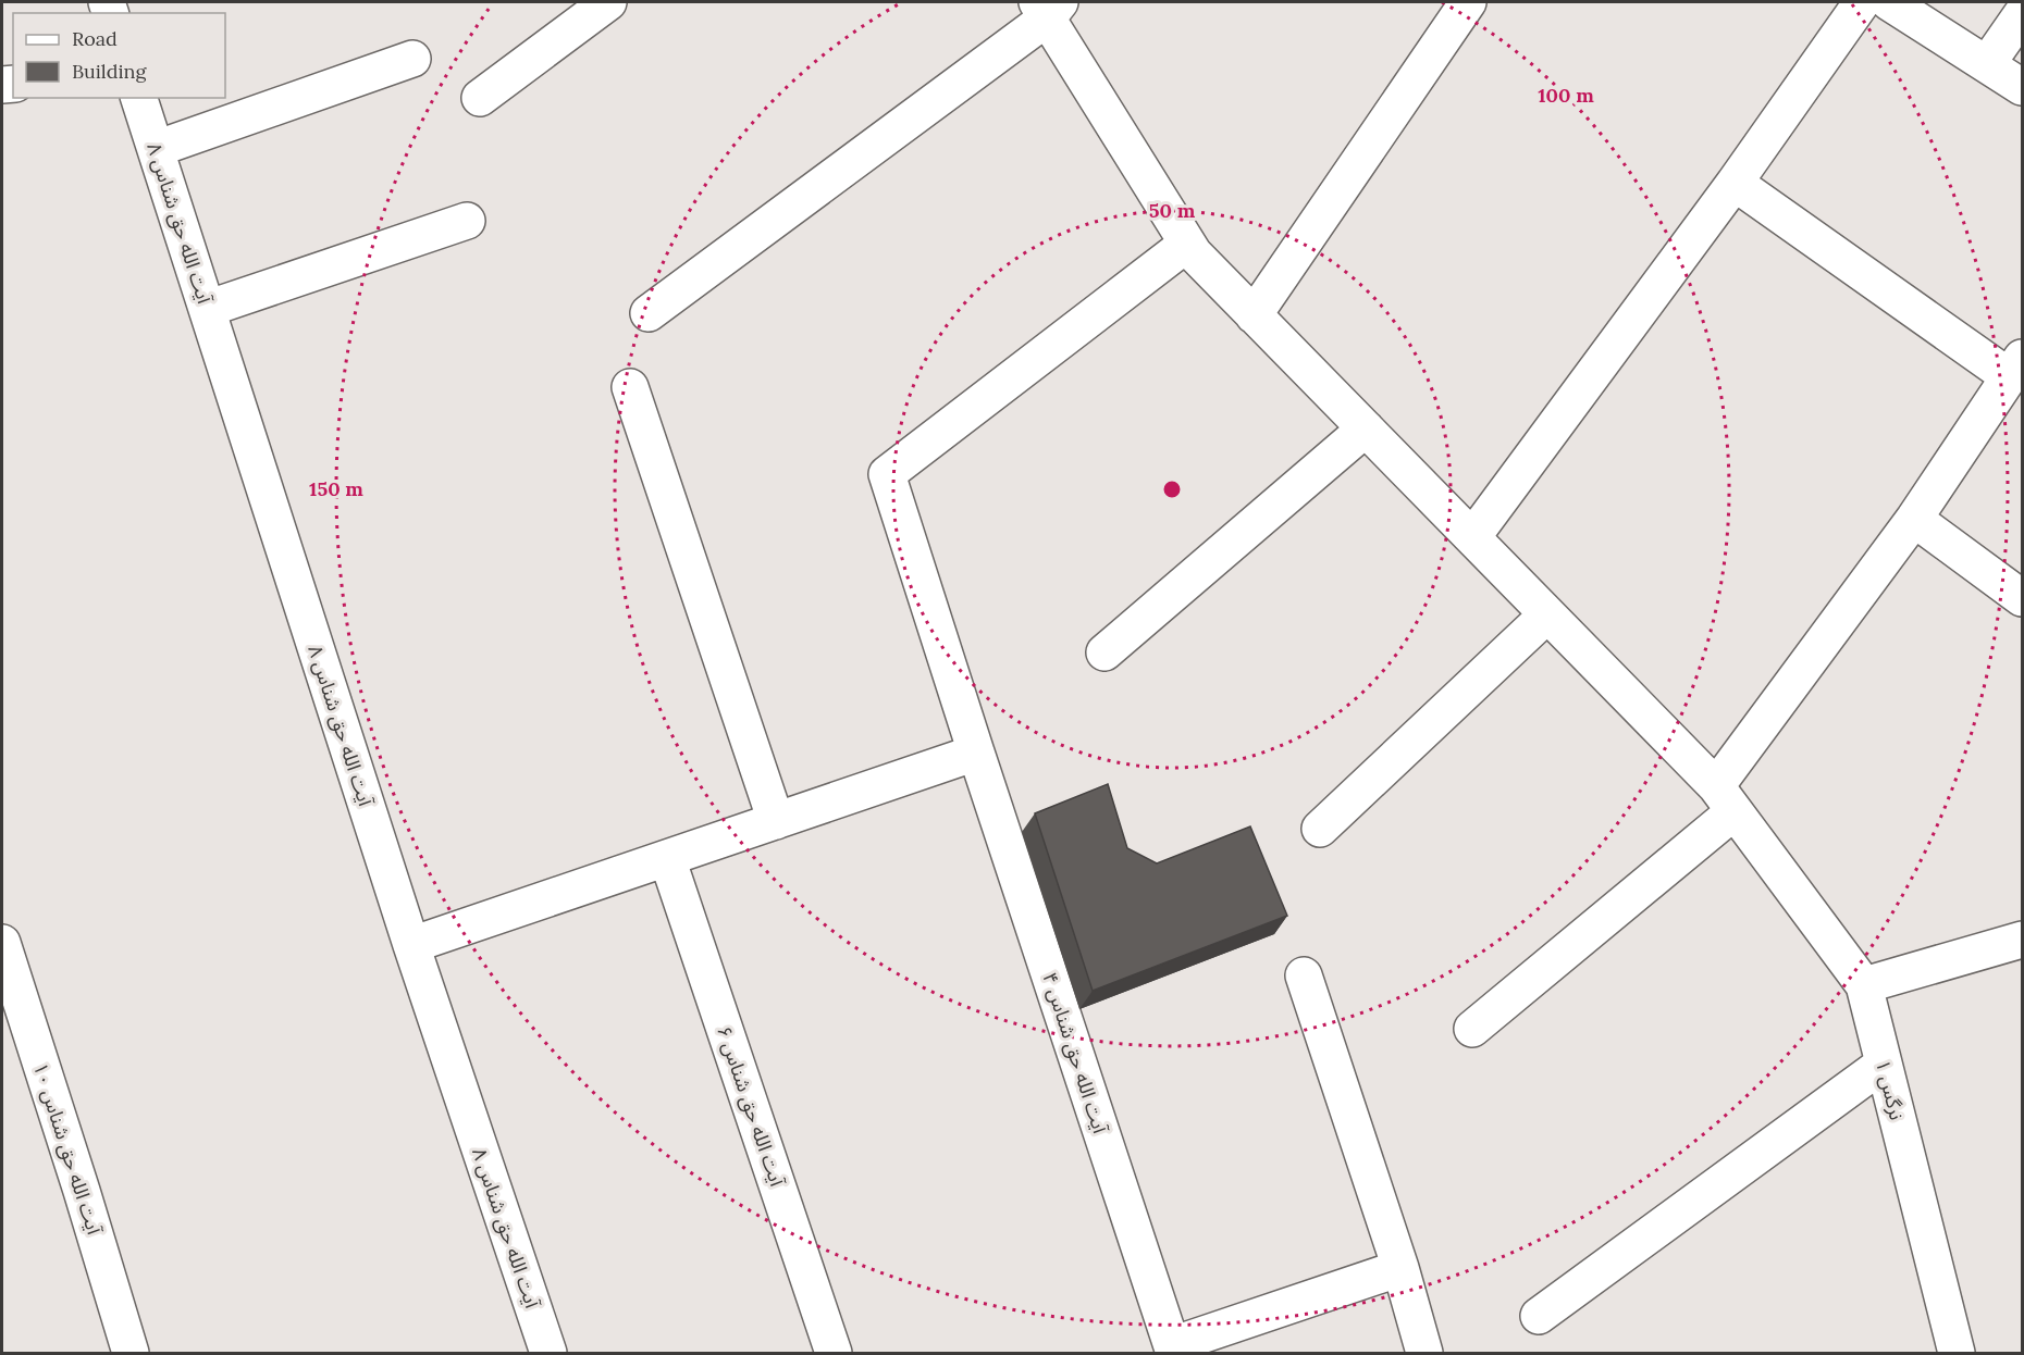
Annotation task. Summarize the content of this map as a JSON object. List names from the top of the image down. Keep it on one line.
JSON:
{"streets":{"street":["آیت الله حق شناس ۸","آیت الله حق شناس ۴","نرگس ۱","آیت الله حق شناس ۶","آیت الله حق شناس ۱۰"]},"legend":["Road","Building"],"rings":["100 m","50 m","150 m"]}
